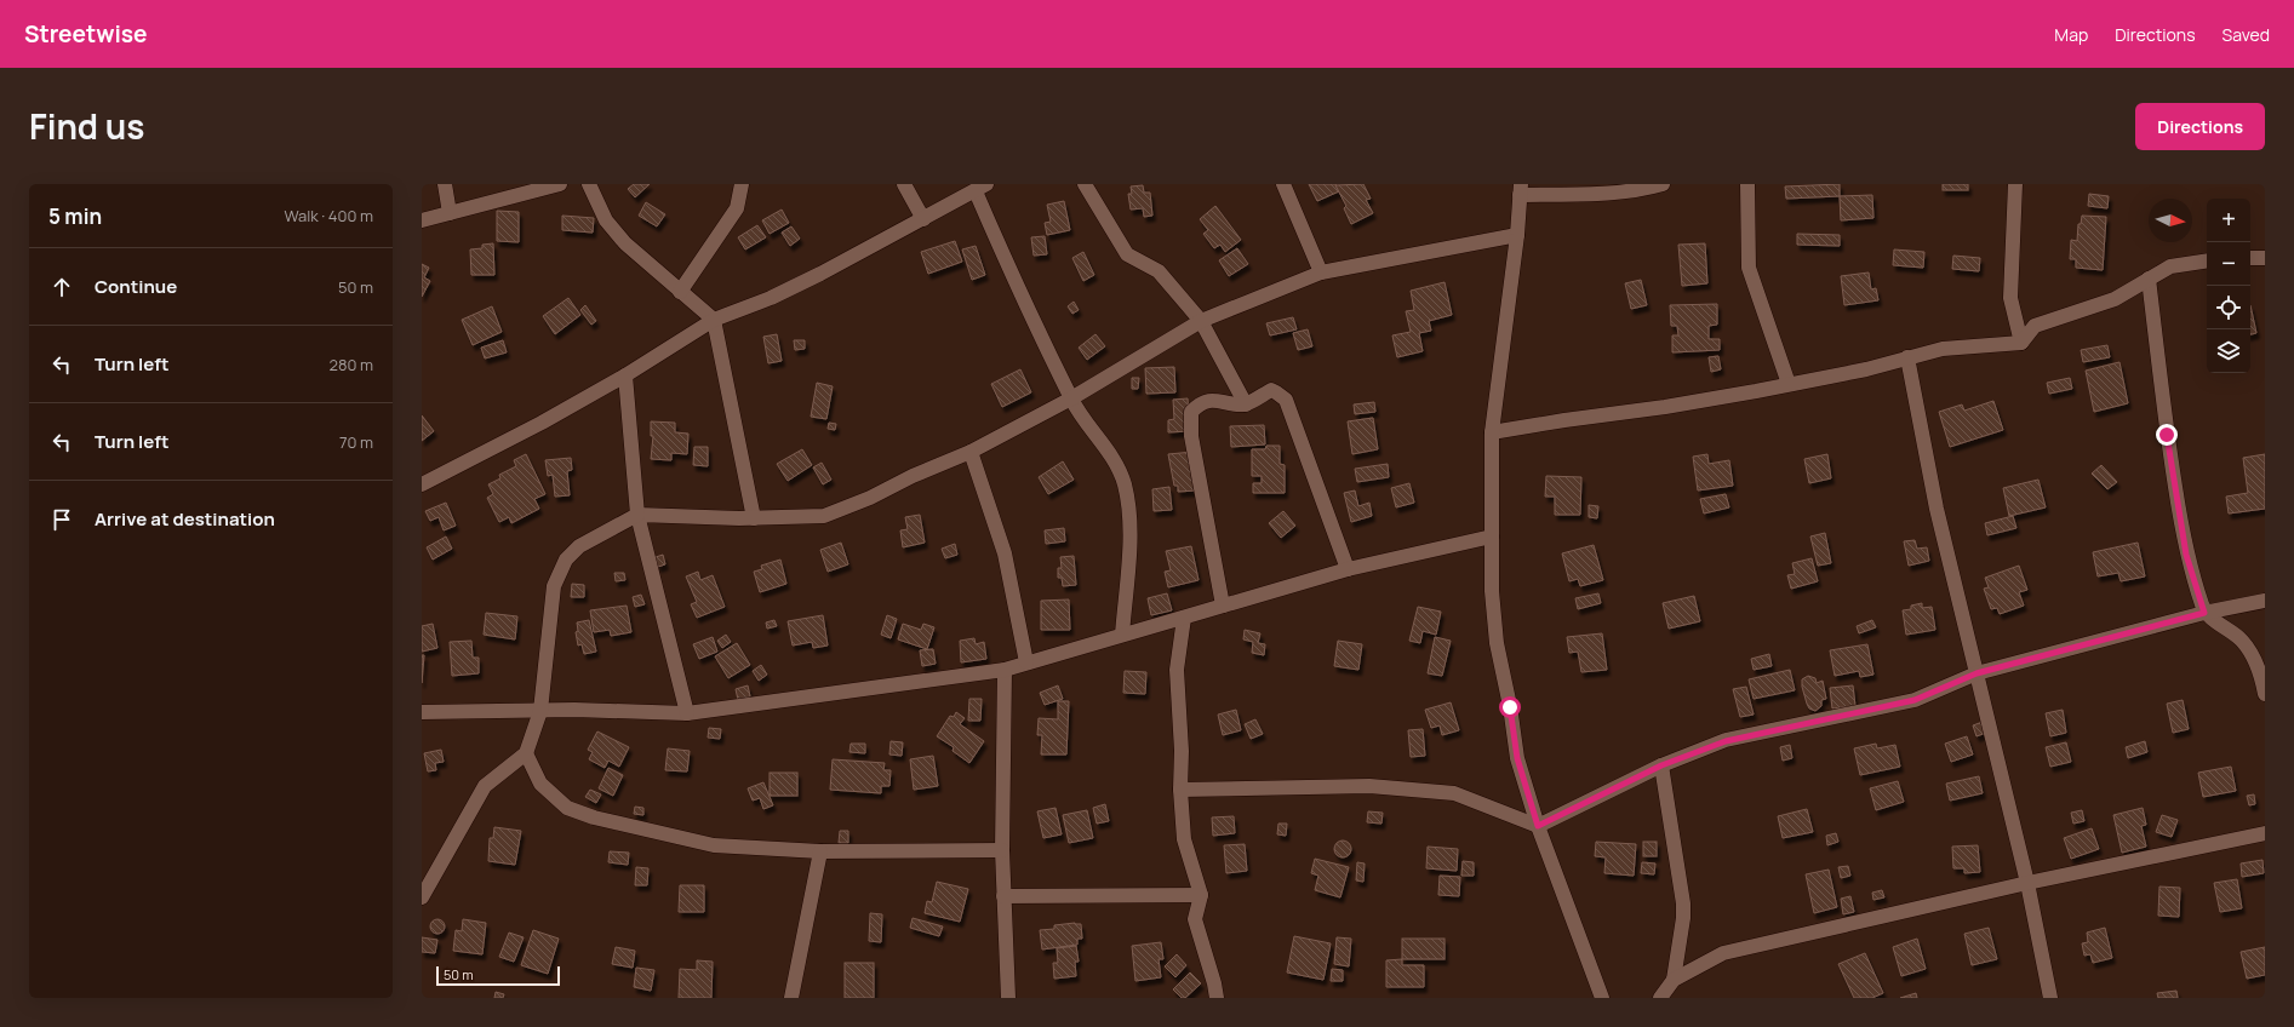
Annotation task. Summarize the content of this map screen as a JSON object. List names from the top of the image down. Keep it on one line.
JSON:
{"scale_bar":"50 m","north":"right","page":{"header":"Streetwise","nav":["Map","Directions","Saved"],"title":"Find us","buttons":"Directions","heading":["5 min","Walk · 400 m"],"map_buttons":["+","−"],"list":[["Continue","50 m"],["Turn left","280 m"],["Turn left","70 m"],"Arrive at destination"],"scale":"50 m"}}
